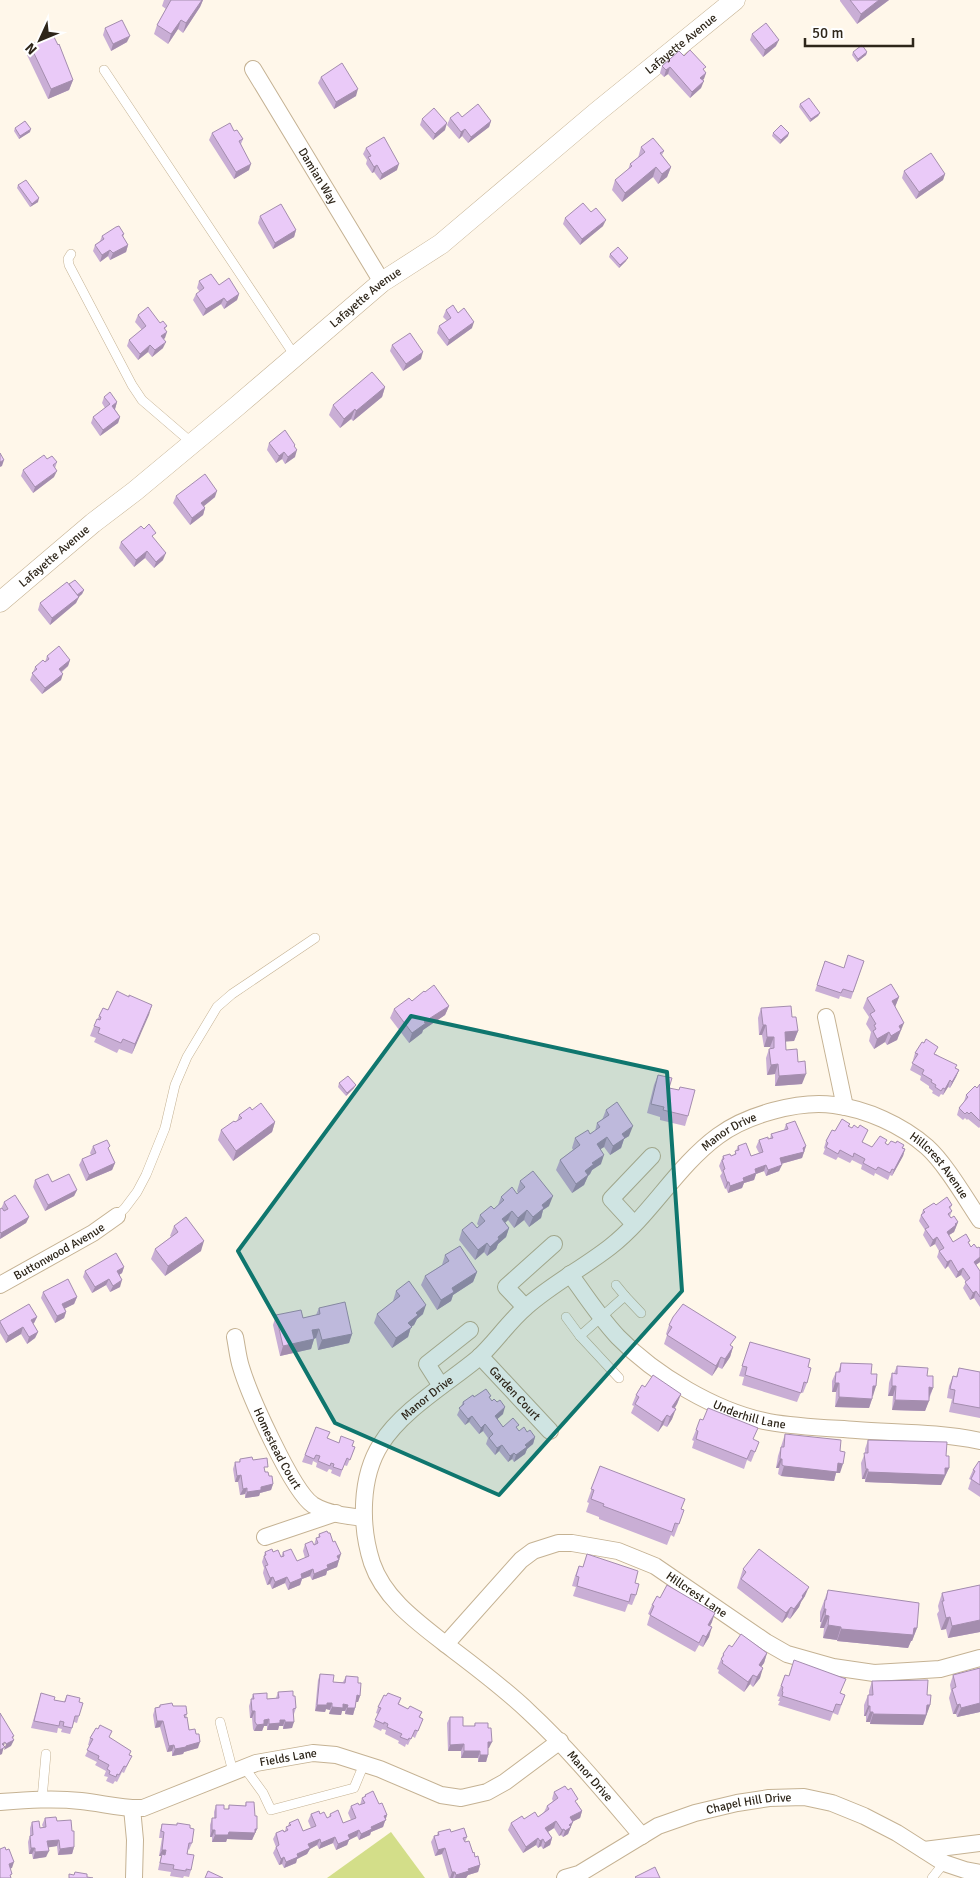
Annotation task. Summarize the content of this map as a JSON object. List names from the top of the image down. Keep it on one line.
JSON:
{"streets":{"street":["Lafayette Avenue","Damian Way","Manor Drive","Hillcrest Avenue","Buttonwood Avenue","Garden Court","Underhill Lane","Homestead Court","Hillcrest Lane","Fields Lane","Chapel Hill Drive"]},"crossings":[["Lafayette Avenue","Damian Way"],["Manor Drive","Hillcrest Avenue"],["Manor Drive","Garden Court"],["Manor Drive","Underhill Lane"],["Manor Drive","Homestead Court"],["Manor Drive","Hillcrest Lane"],["Manor Drive","Fields Lane"],["Manor Drive","Chapel Hill Drive"]],"scale_bar":"50 m","north":"bottom left"}
